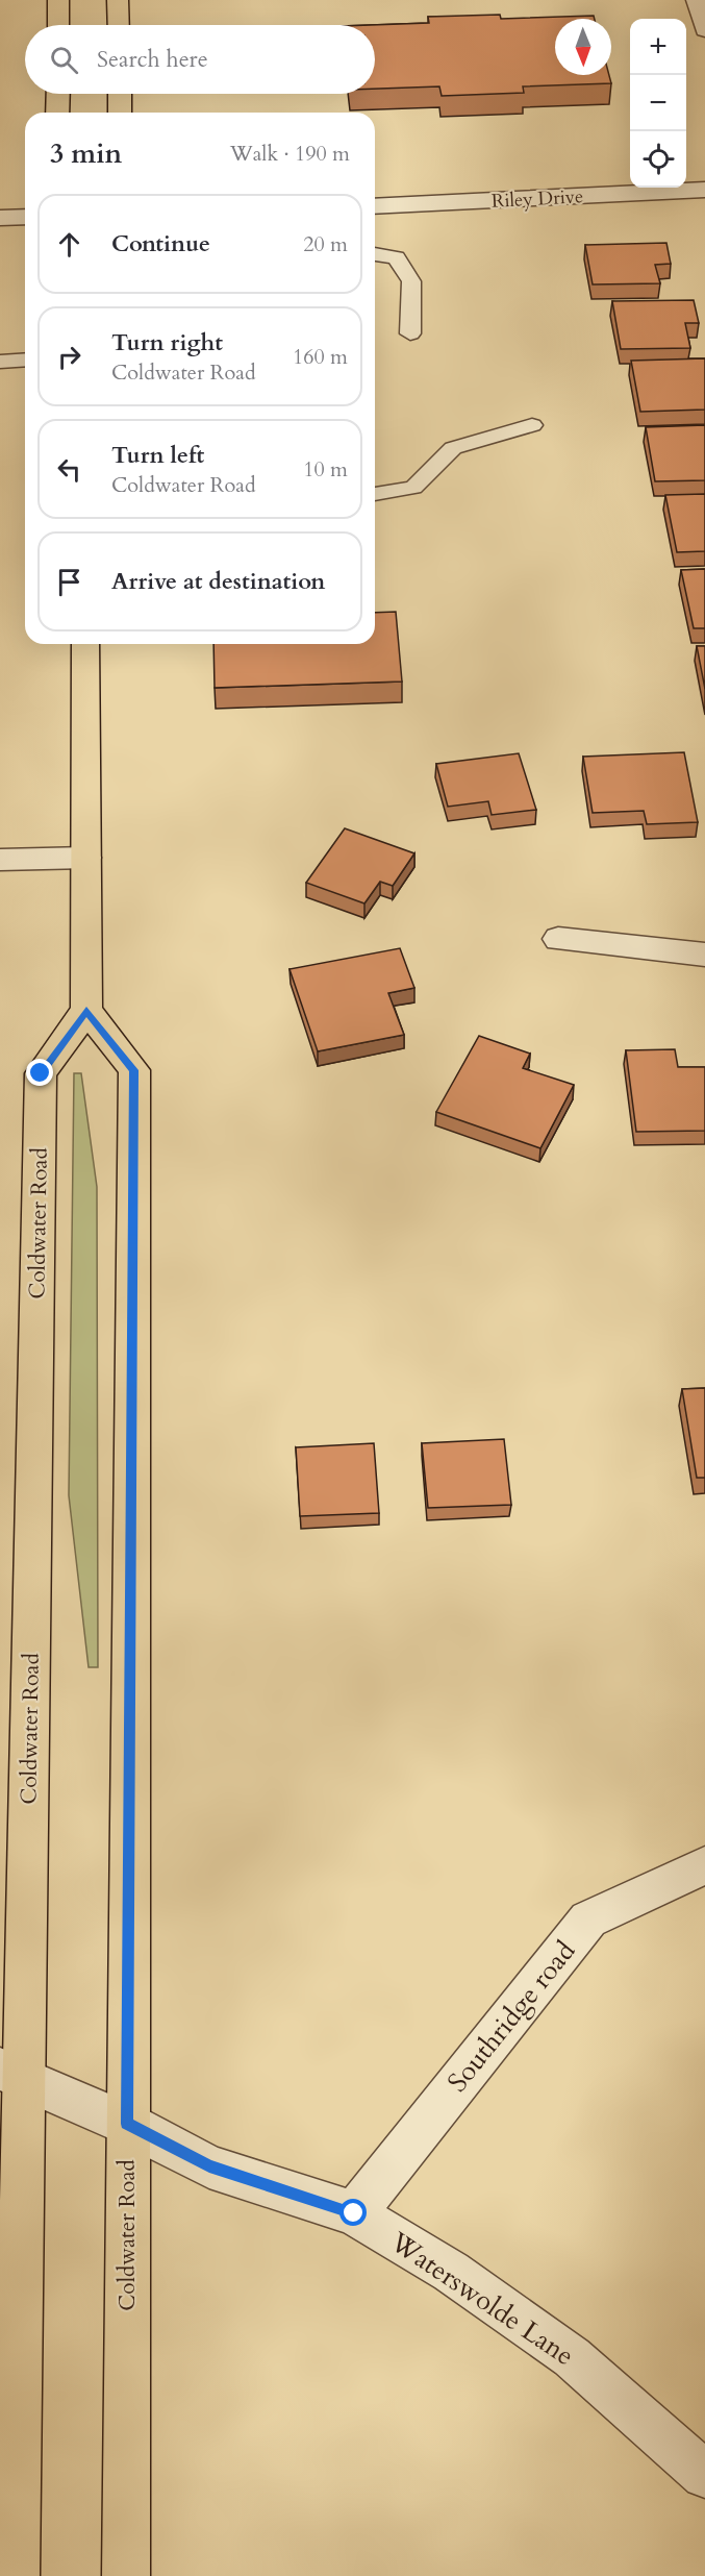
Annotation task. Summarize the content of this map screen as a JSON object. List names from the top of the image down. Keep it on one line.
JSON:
{"streets":{"main road":["Coldwater Road"],"street":["Riley Drive","Southridge road","Waterswolde Lane"]},"crossings":[["Coldwater Road","Waterswolde Lane"],["Southridge road","Waterswolde Lane"]],"north":"bottom","page":{"map_buttons":["+","−"],"search":"Search here","heading":["3 min","Walk · 190 m"],"list":[["Continue","20 m"],["Turn right","Coldwater Road","160 m"],["Turn left","Coldwater Road","10 m"],"Arrive at destination"]}}
